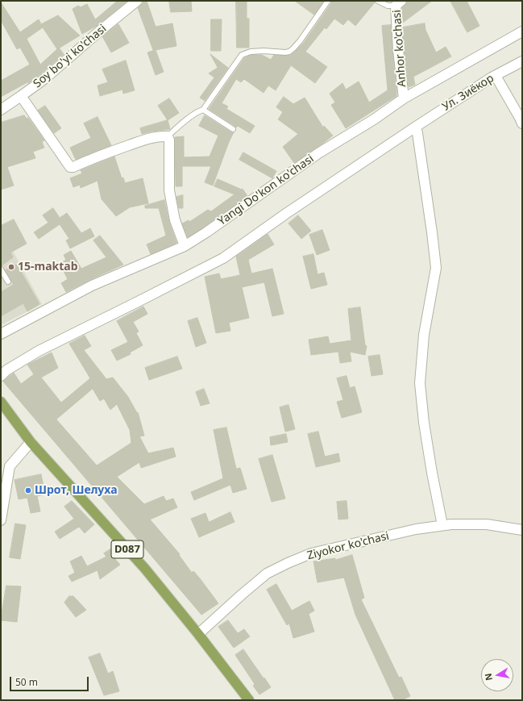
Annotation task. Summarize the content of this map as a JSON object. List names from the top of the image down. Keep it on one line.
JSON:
{"streets":{"main road":["D087"],"street":["Anhor ko'chasi","Soy bo'yi ko'chasi","Ул. Зиёкор","Yangi Do'kon ko'chasi","Ziyokor ko'chasi"]},"crossings":[["Anhor ko'chasi","Yangi Do'kon ko'chasi"],["Ziyokor ko'chasi","D087"]],"places":["15-maktab","Шрот, Шелуха"],"scale_bar":"50 m","north":"left"}
